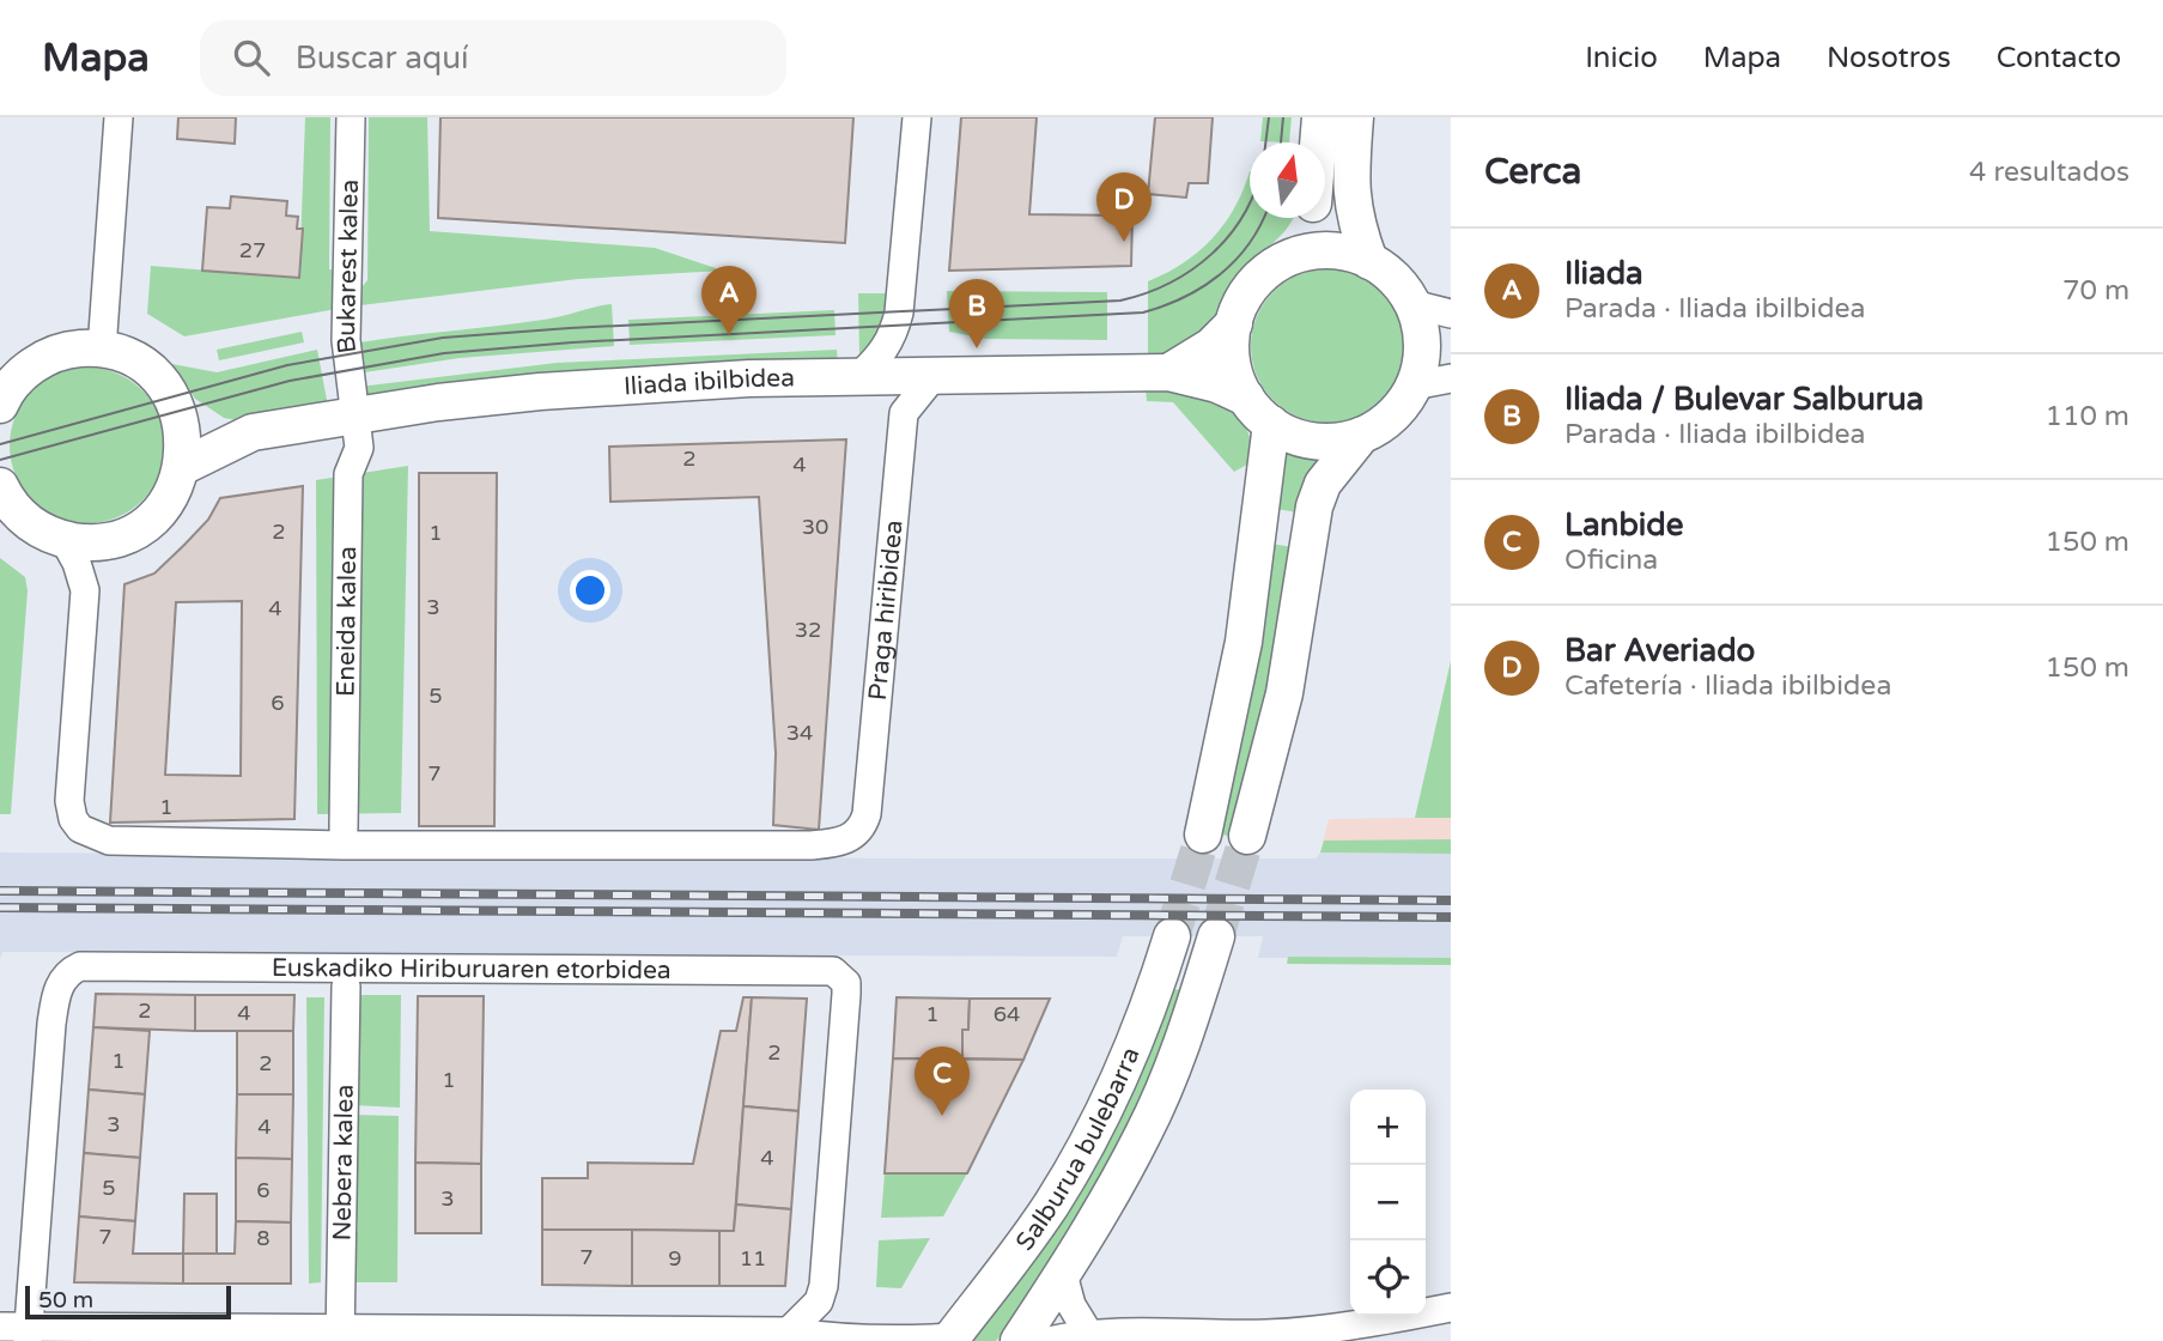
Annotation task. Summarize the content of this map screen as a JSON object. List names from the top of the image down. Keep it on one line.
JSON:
{"streets":{"main road":["Iliada ibilbidea","Salburua bulebarra"],"street":["Bukarest kalea","Praga hiribidea","Eneida kalea","Euskadiko Hiriburuaren etorbidea","Nebera kalea"]},"crossings":[["Bukarest kalea","Iliada ibilbidea"],["Bukarest kalea","Eneida kalea"],["Iliada ibilbidea","Praga hiribidea"],["Iliada ibilbidea","Eneida kalea"]],"house_numbers":["27","2","4","30","2","1","3","4","32","5","6","34","7","1","2","4","1","64","2","1","2","1","3","4","4","5","6","3","7","8","7","9","11"],"scale_bar":"50 m","north":"top","page":{"header":"Mapa","search":"Buscar aquí","nav":["Inicio","Mapa","Nosotros","Contacto"],"heading":["Cerca","4 resultados"],"pins":["D","A","B","C"],"list":[{"mark":"A","name":"Iliada","note":"Parada · Iliada ibilbidea","value":"70 m"},{"mark":"B","name":"Iliada / Bulevar Salburua","note":"Parada · Iliada ibilbidea","value":"110 m"},{"mark":"C","name":"Lanbide","note":"Oficina","value":"150 m"},{"mark":"D","name":"Bar Averiado","note":"Cafetería · Iliada ibilbidea","value":"150 m"}],"map_buttons":["+","−"],"scale":"50 m"}}
